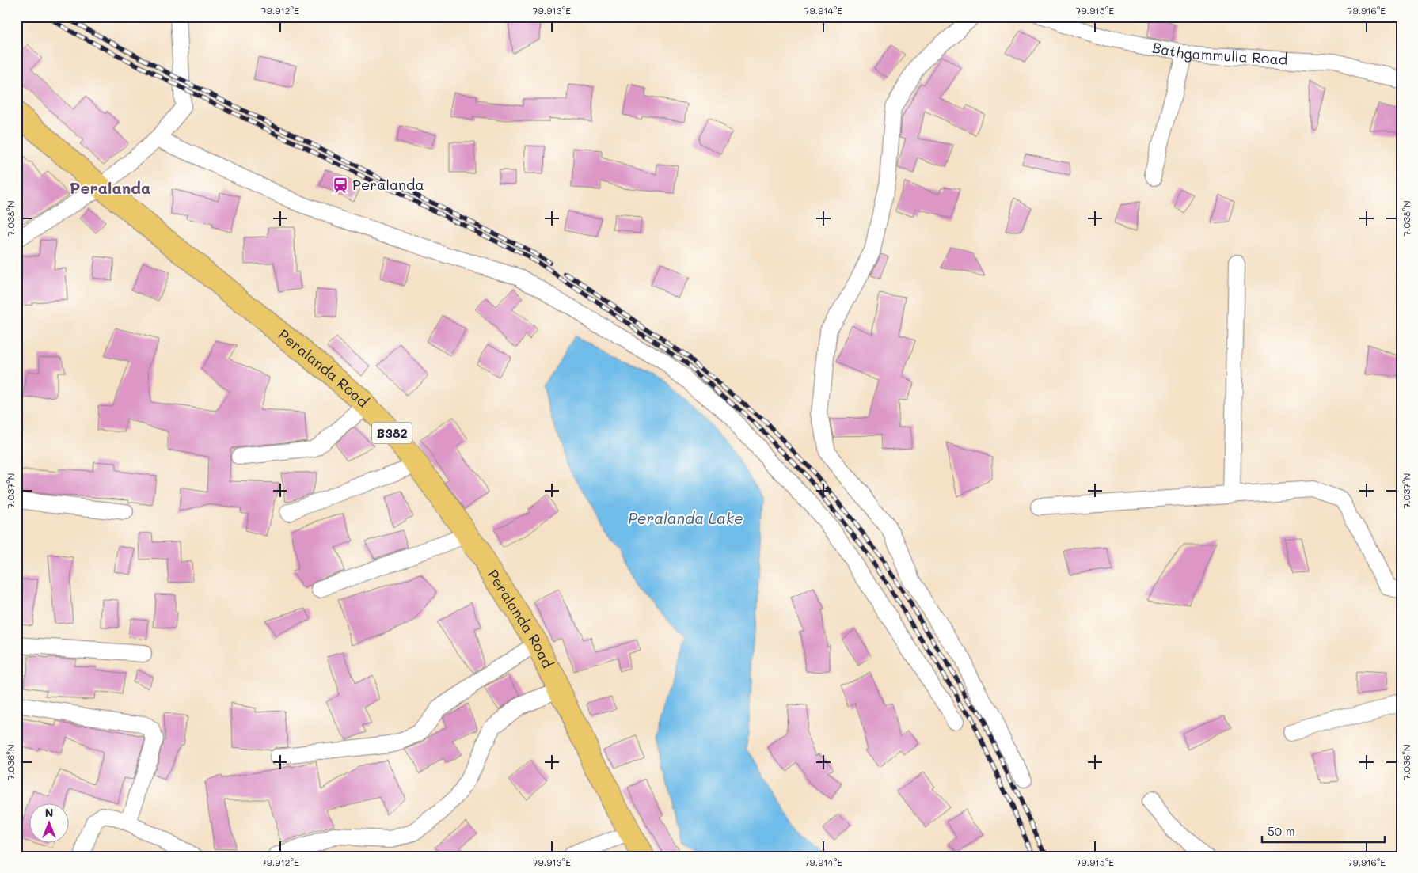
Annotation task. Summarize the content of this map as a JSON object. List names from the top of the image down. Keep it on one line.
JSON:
{"streets":{"main road":["Peralanda Road","B382"],"street":["Bathgammulla Road"]},"districts":["Peralanda"],"water":["Peralanda Lake"],"places":{"station":["Peralanda"]},"scale_bar":"50 m","north":"top","coordinates":["79.912°E","79.913°E","79.914°E","79.915°E","79.916°E","7.038°N","7.037°N","7.036°N"]}
